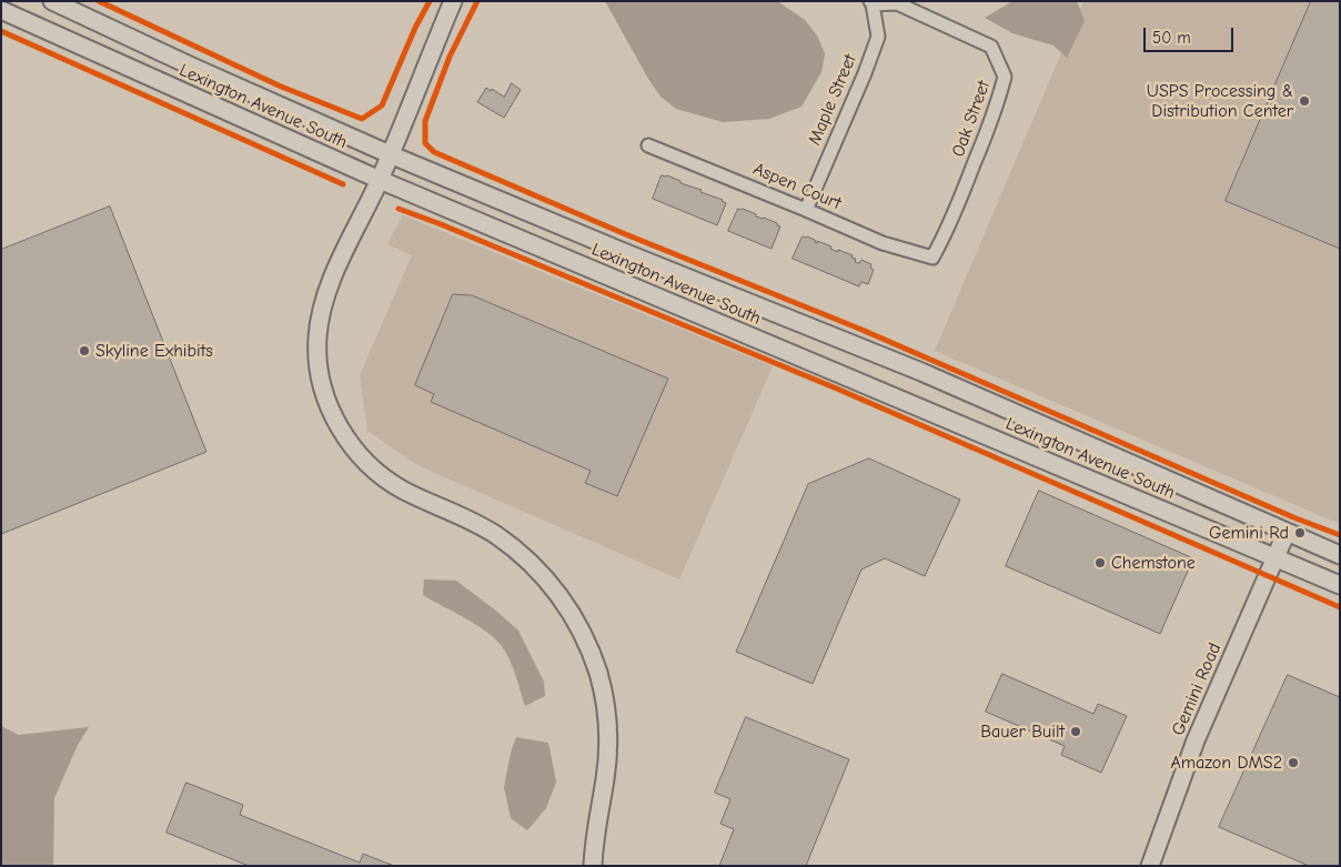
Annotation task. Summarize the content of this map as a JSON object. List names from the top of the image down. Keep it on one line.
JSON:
{"streets":{"street":["Maple Street","Lexington Avenue South","Oak Street","Aspen Court","Gemini Road"]},"crossings":[["Maple Street","Oak Street"],["Maple Street","Aspen Court"],["Lexington Avenue South","Gemini Road"],["Oak Street","Aspen Court"]],"places":["USPS Processing & Distribution Center","Skyline Exhibits","Gemini Rd","Chemstone","Bauer Built","Amazon DMS2"],"scale_bar":"50 m"}
